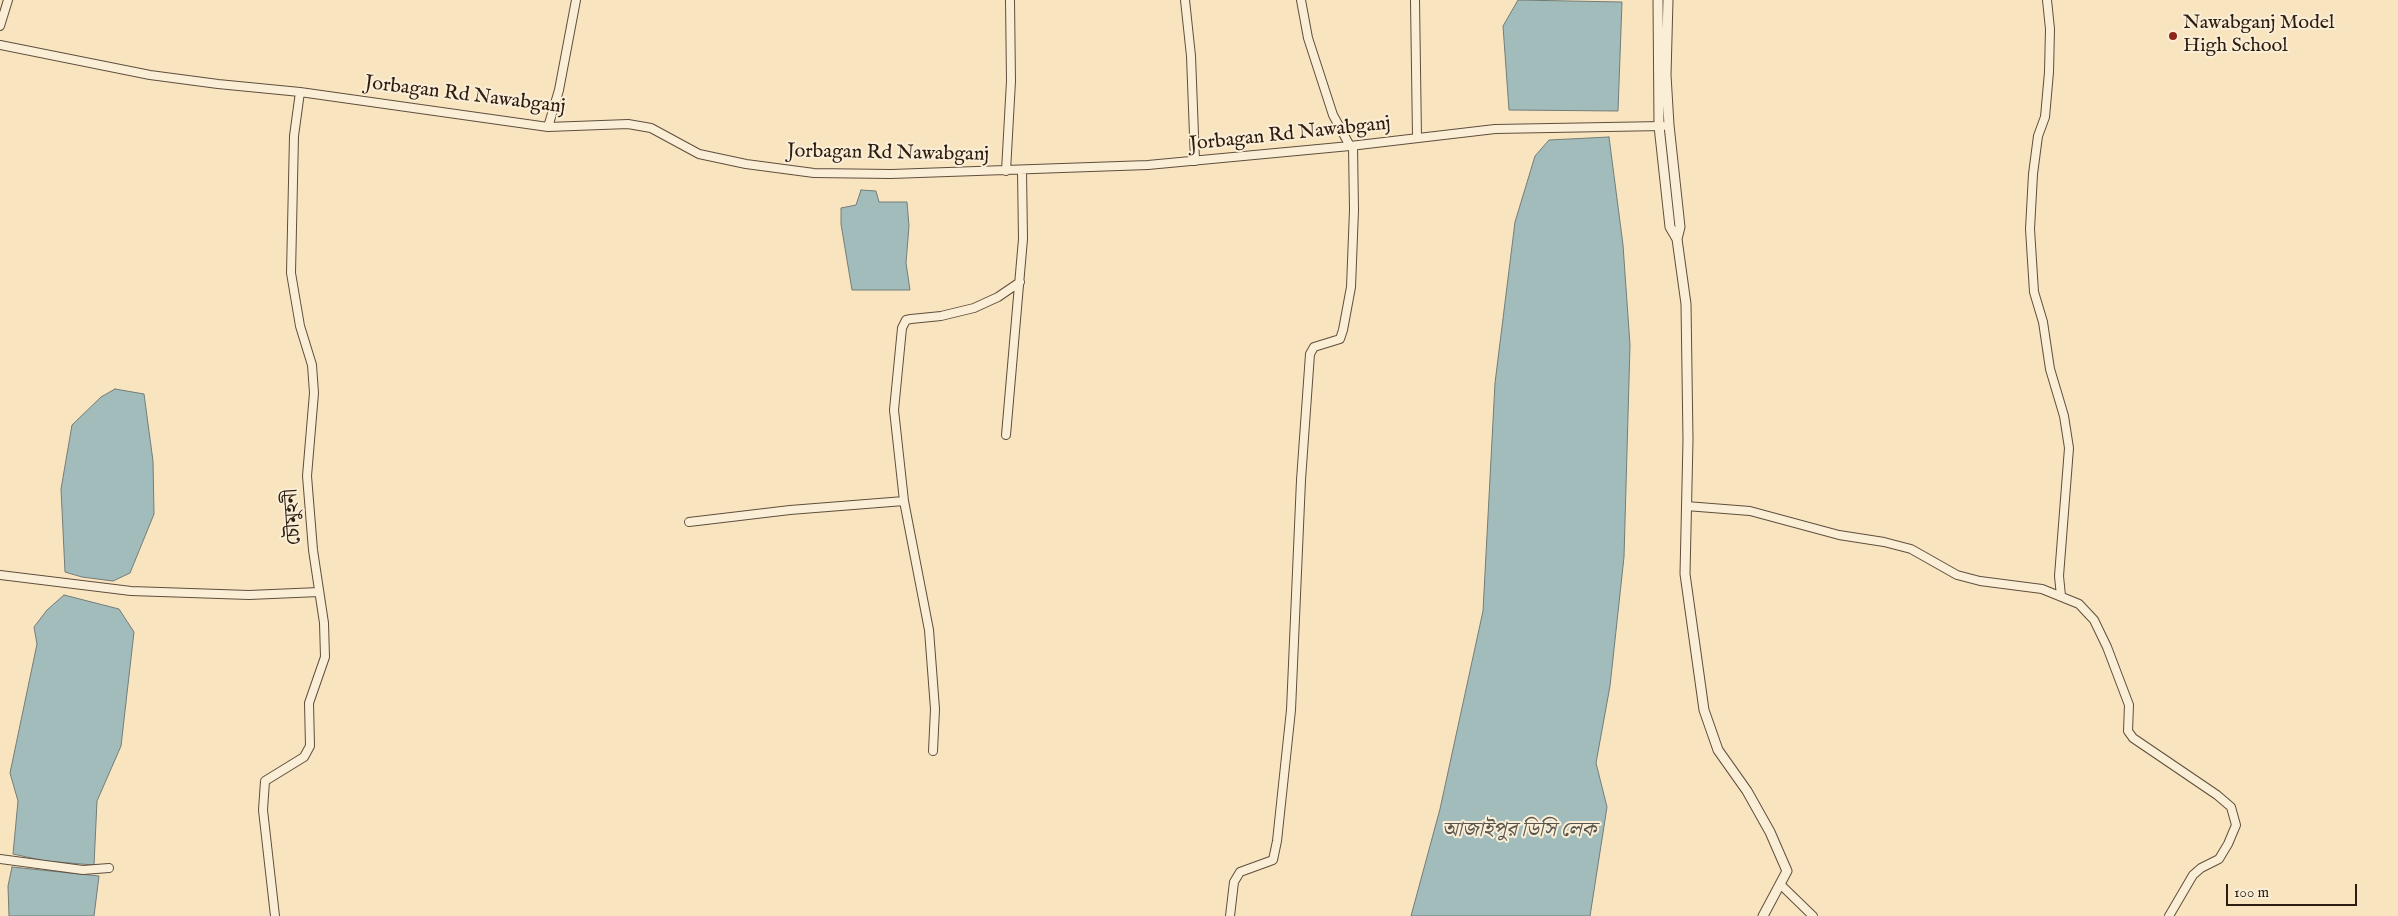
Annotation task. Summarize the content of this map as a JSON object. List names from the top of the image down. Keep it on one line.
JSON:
{"streets":{"street":["Jorbagan Rd Nawabganj","চৌমুহনী"]},"crossings":[["Jorbagan Rd Nawabganj","চৌমুহনী"]],"water":["আজাইপুর ডিসি লেক"],"places":["Nawabganj Model High School"],"scale_bar":"100 m"}
